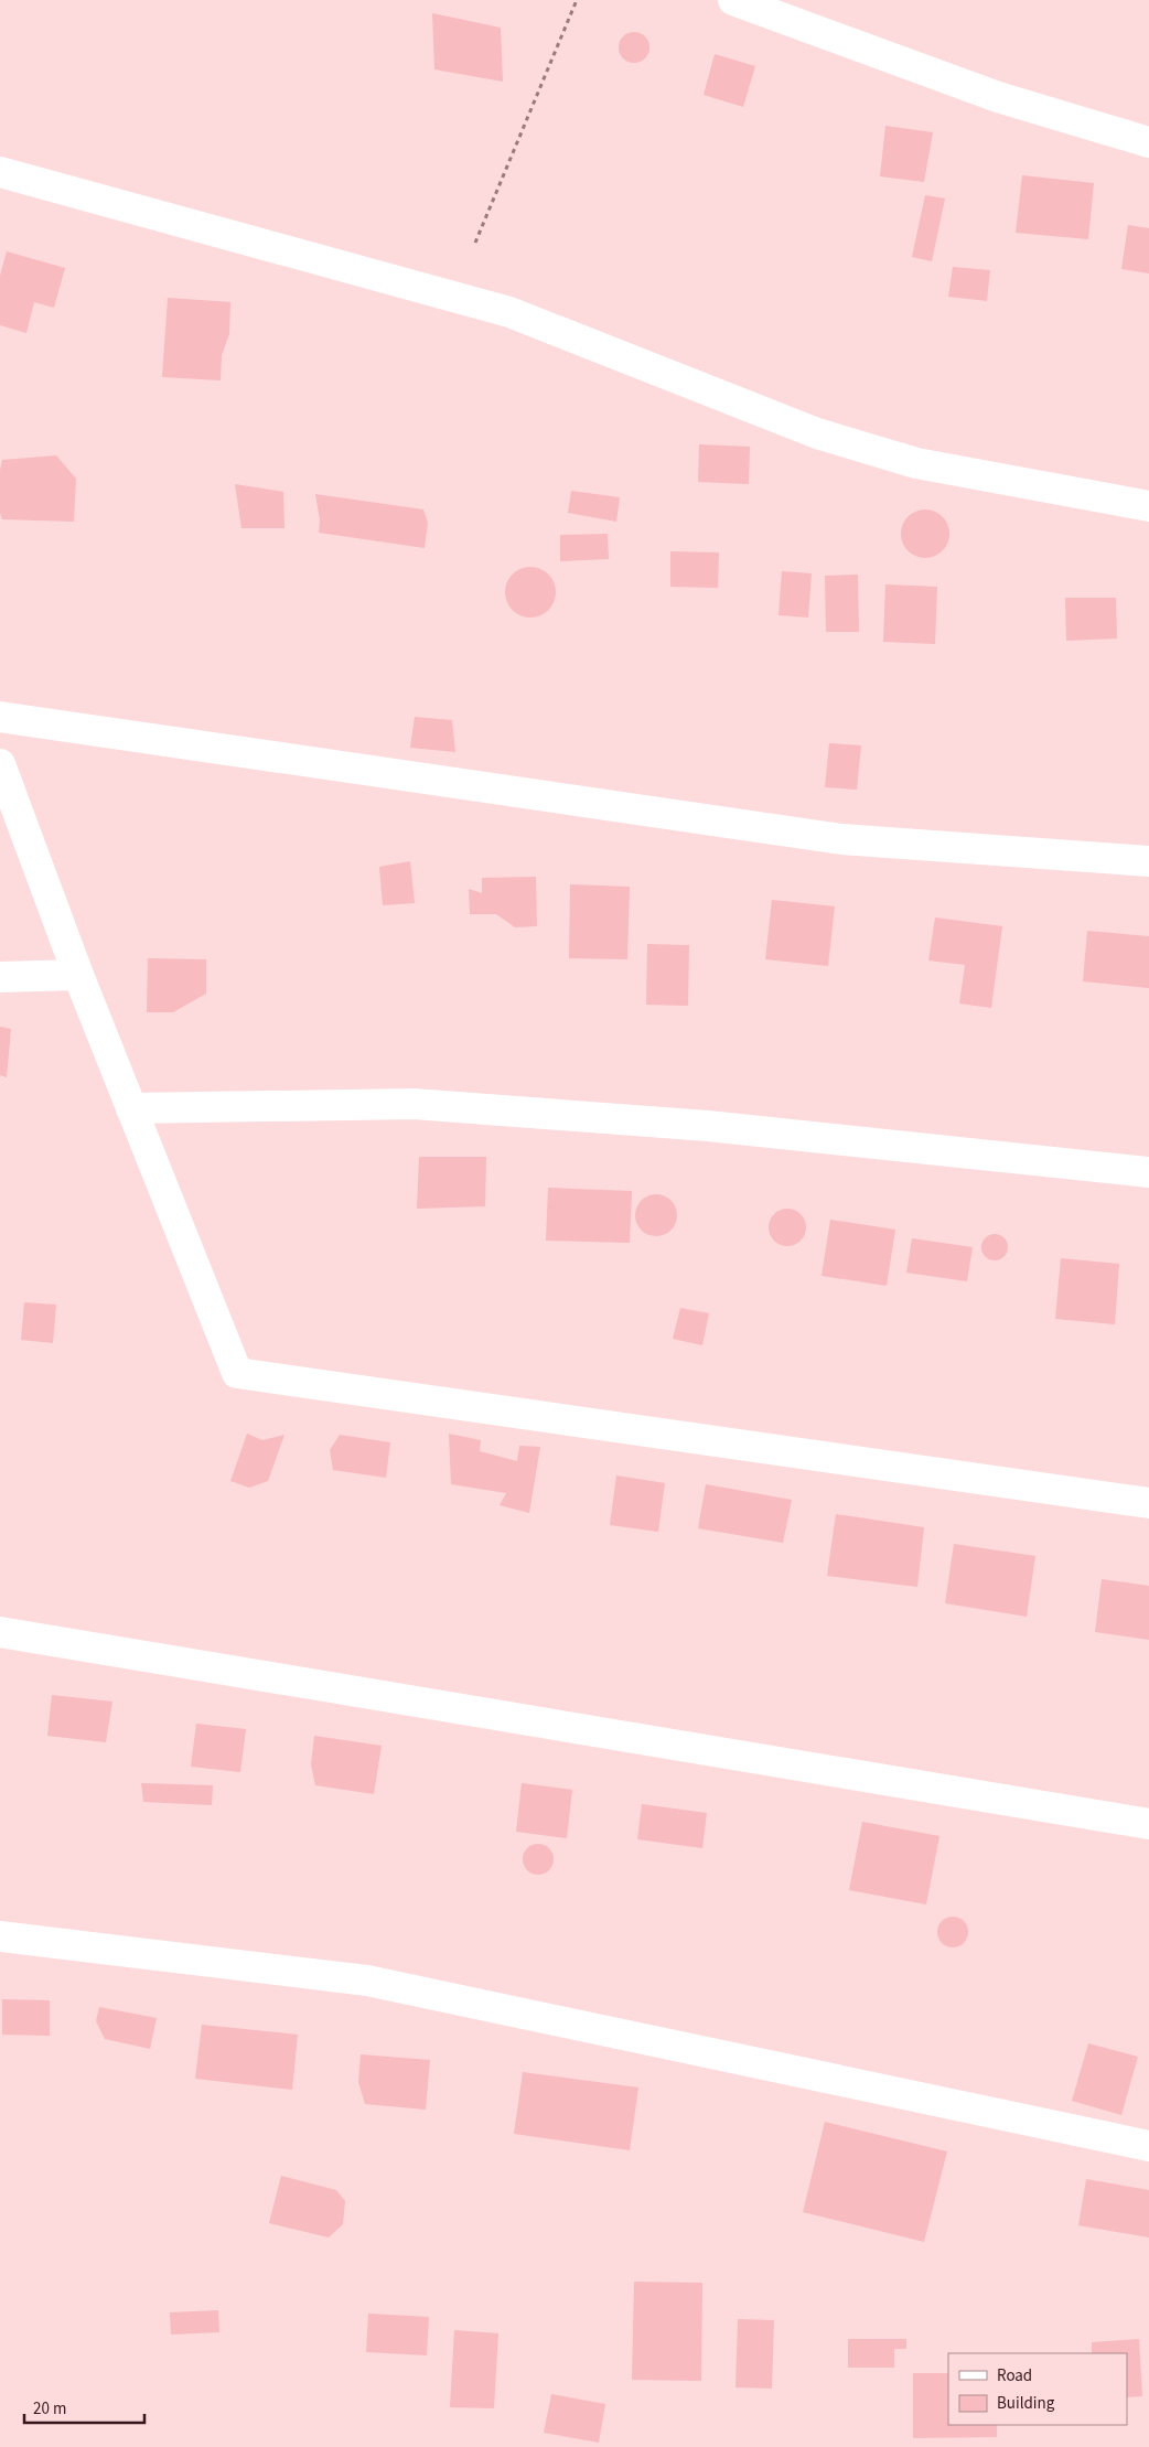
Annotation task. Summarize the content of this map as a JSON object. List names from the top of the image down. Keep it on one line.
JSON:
{"legend":["Road","Building"],"scale_bar":"20 m"}
